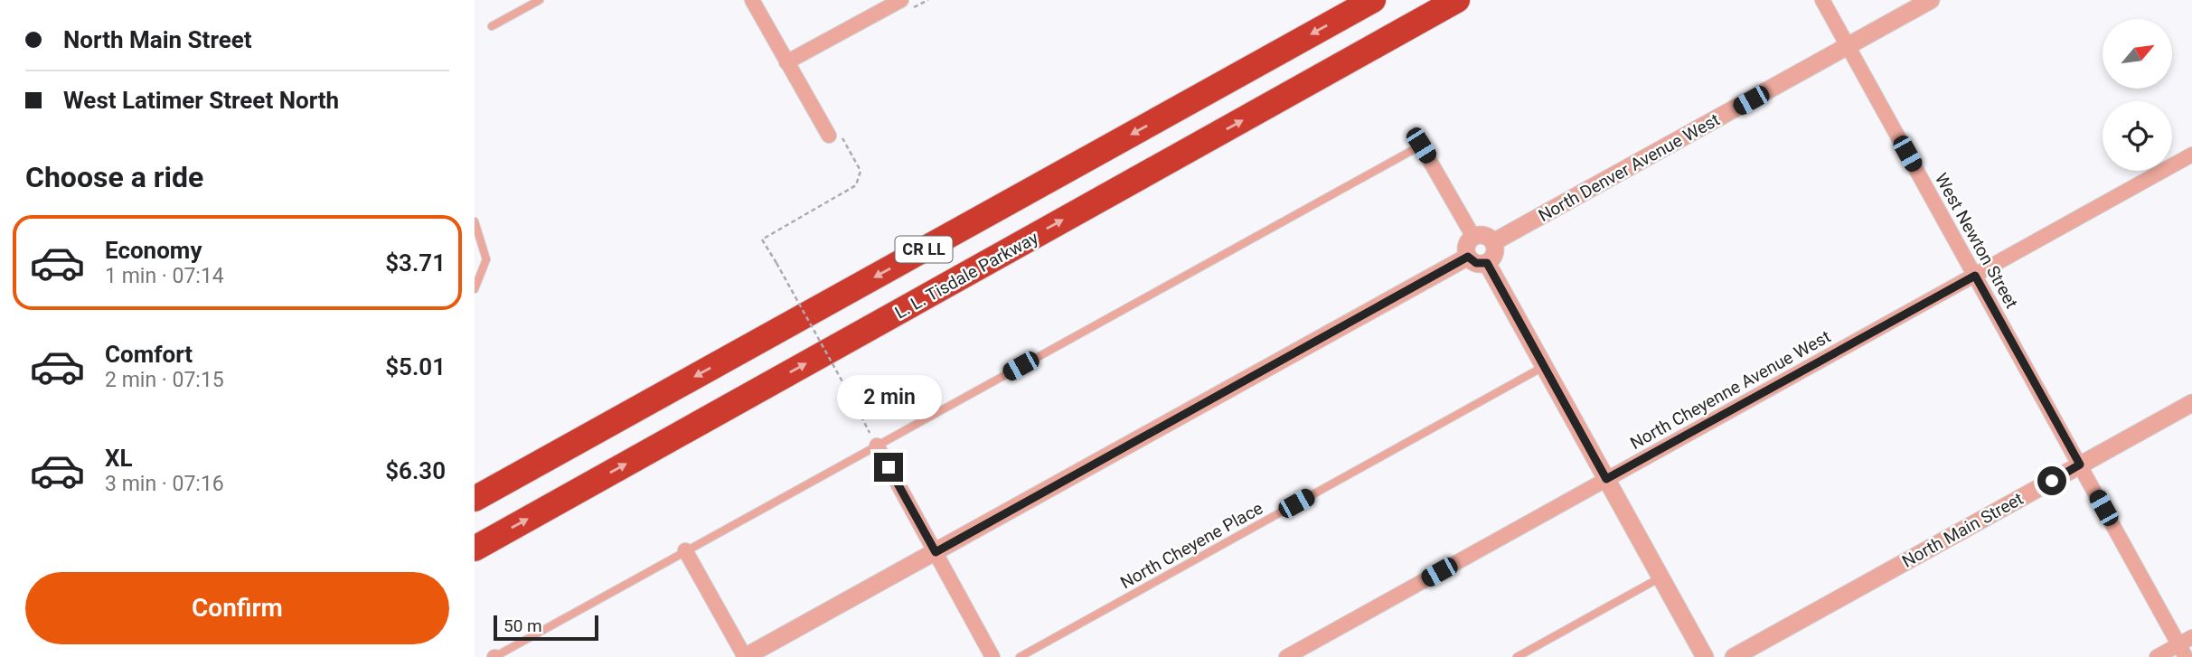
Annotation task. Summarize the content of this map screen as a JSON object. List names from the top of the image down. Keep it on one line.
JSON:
{"streets":{"highway":["CR LL","L. L. Tisdale Parkway"],"street":["North Denver Avenue West","West Newton Street","North Cheyenne Avenue West","North Main Street"],"lane":["North Cheyene Place"]},"crossings":[["North Denver Avenue West","West Newton Street"],["West Newton Street","North Cheyenne Avenue West"],["West Newton Street","North Main Street"]],"scale_bar":"50 m","north":"top right","page":{"banner":["North Main Street","West Latimer Street North"],"heading":"Choose a ride","list":[{"name":"Economy","note":"1 min · 07:14","value":"$3.71"},{"name":"Comfort","note":"2 min · 07:15","value":"$5.01"},{"name":"XL","note":"3 min · 07:16","value":"$6.30"}],"bubble":"2 min","buttons":"Confirm","scale":"50 m"}}
